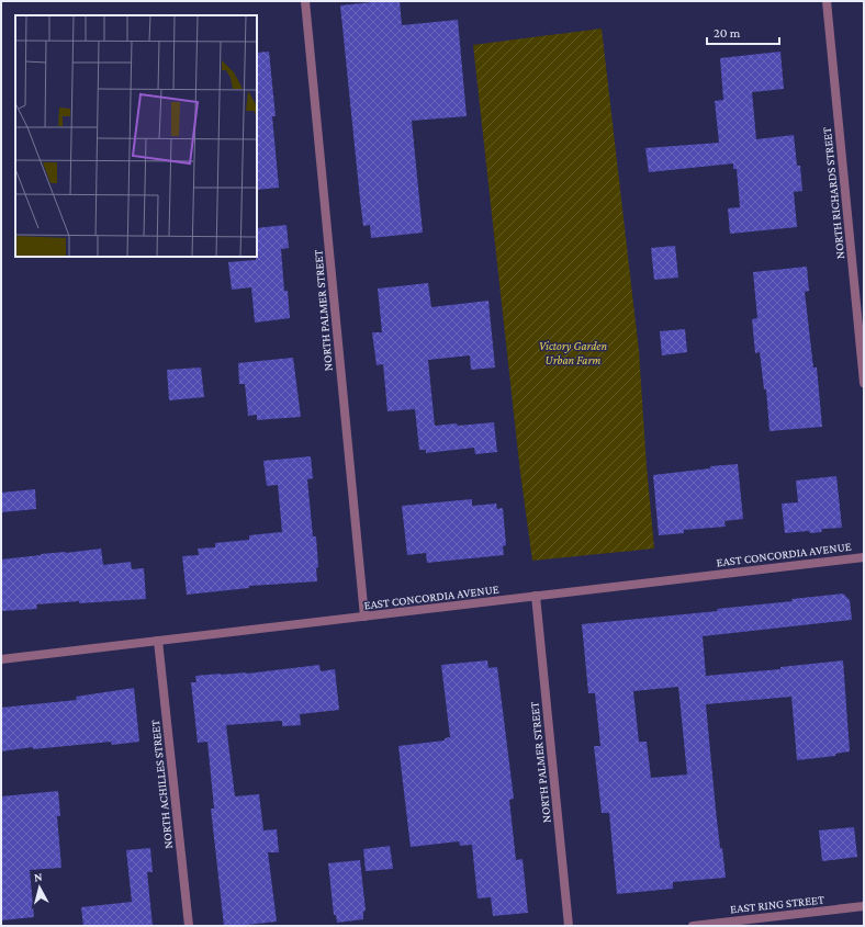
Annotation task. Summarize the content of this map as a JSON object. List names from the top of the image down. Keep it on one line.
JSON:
{"streets":{"street":["NORTH RICHARDS STREET","NORTH PALMER STREET","EAST CONCORDIA AVENUE","NORTH ACHILLES STREET","EAST RING STREET"]},"crossings":[["NORTH PALMER STREET","EAST CONCORDIA AVENUE"],["EAST CONCORDIA AVENUE","NORTH ACHILLES STREET"]],"parks":["Victory Garden Urban Farm"],"scale_bar":"20 m","north":"top"}
